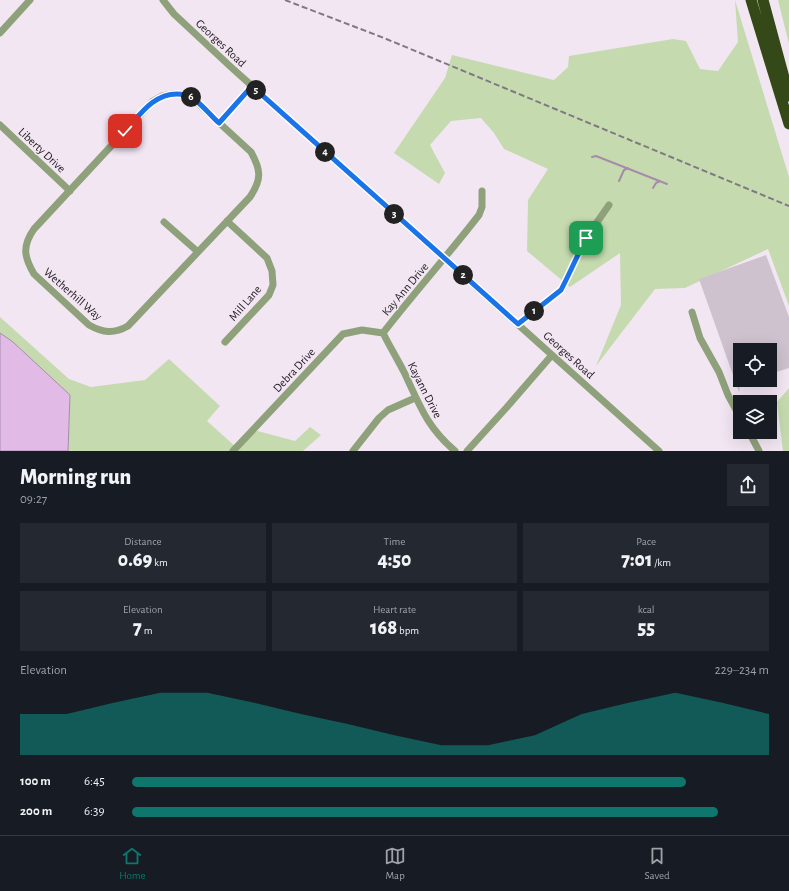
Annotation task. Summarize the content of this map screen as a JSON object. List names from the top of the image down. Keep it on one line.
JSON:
{"streets":{"street":["Georges Road","Liberty Drive","Kay Ann Drive","Wetherhill Way","Mill Lane","Debra Drive","Kayann Drive"]},"crossings":[["Georges Road","Kay Ann Drive"],["Liberty Drive","Wetherhill Way"],["Kay Ann Drive","Debra Drive"],["Kay Ann Drive","Kayann Drive"],["Wetherhill Way","Mill Lane"],["Debra Drive","Kayann Drive"]],"page":{"pins":["5","6","4","3","2","1"],"heading":["Morning run","09:27"],"stats":[["Distance","0.69 km"],["Time","4:50"],["Pace","7:01 /km"],["Elevation","7 m"],["Heart rate","168 bpm"],["kcal","55"]],"chart":["Elevation","229–234 m"],"list":[{"name":"100 m","note":"6:45"},{"name":"200 m","note":"6:39"}],"tabs":["Home","Map","Saved"]}}
